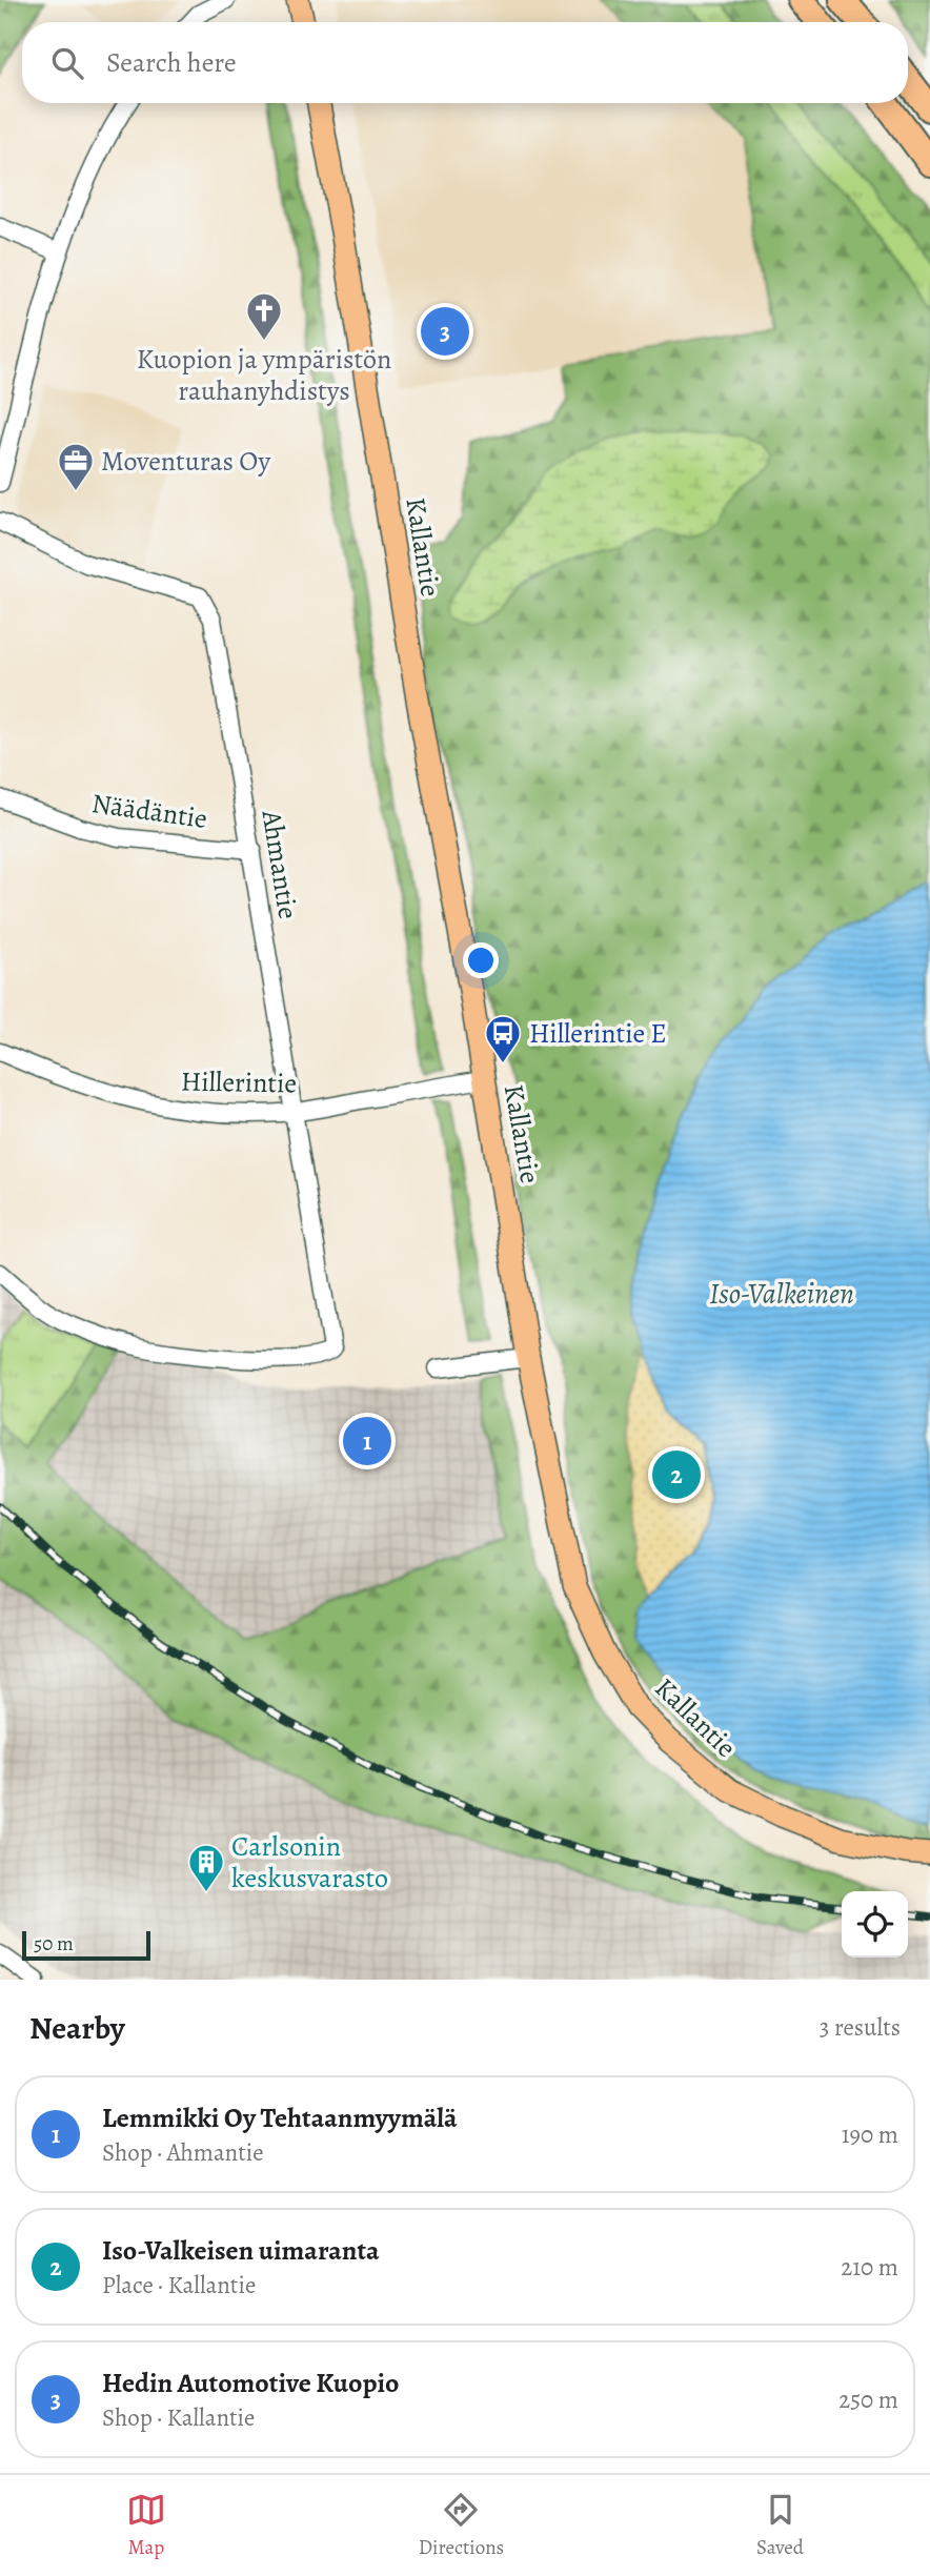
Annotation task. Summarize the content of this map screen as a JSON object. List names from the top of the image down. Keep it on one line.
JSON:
{"streets":{"main road":["Kallantie"],"street":["Näädäntie","Ahmantie","Hillerintie"]},"crossings":[["Kallantie","Hillerintie"],["Näädäntie","Ahmantie"],["Ahmantie","Hillerintie"]],"water":["Iso-Valkeinen"],"places":{"church":["Kuopion ja ympäristön rauhanyhdistys"],"office":["Moventuras Oy"],"bus stop":["Hillerintie E"],"building":["Carlsonin keskusvarasto"]},"scale_bar":"50 m","page":{"search":"Search here","pins":["3","1","2"],"scale":"50 m","heading":["Nearby","3 results"],"list":[{"mark":"1","name":"Lemmikki Oy Tehtaanmyymälä","note":"Shop · Ahmantie","value":"190 m"},{"mark":"2","name":"Iso-Valkeisen uimaranta","note":"Place · Kallantie","value":"210 m"},{"mark":"3","name":"Hedin Automotive Kuopio","note":"Shop · Kallantie","value":"250 m"}],"nav":["Map","Directions","Saved"]}}
